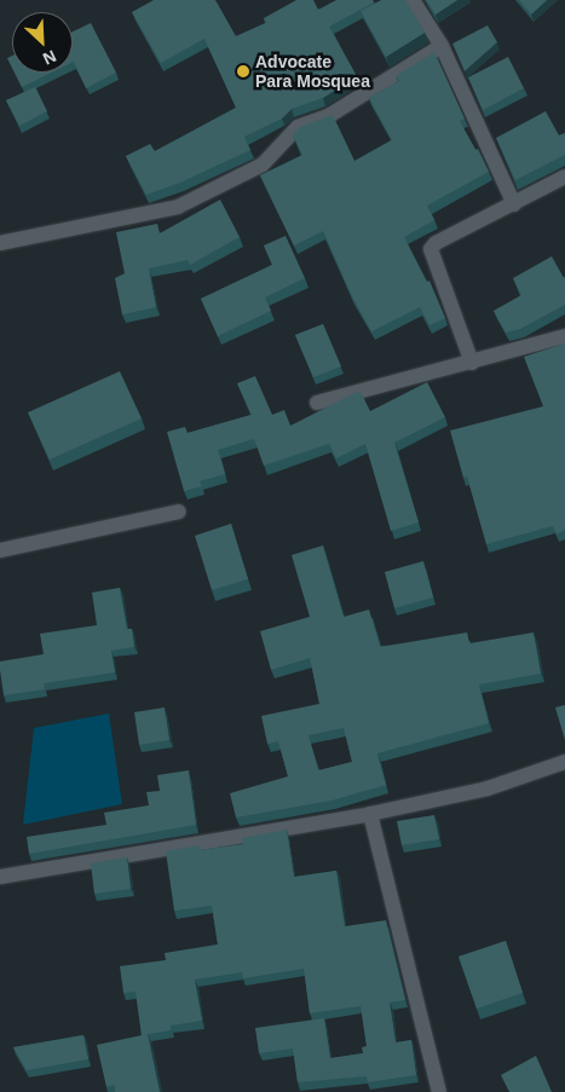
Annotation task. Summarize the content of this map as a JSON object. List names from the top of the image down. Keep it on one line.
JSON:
{"places":["Advocate Para Mosquea"],"north":"bottom right"}
